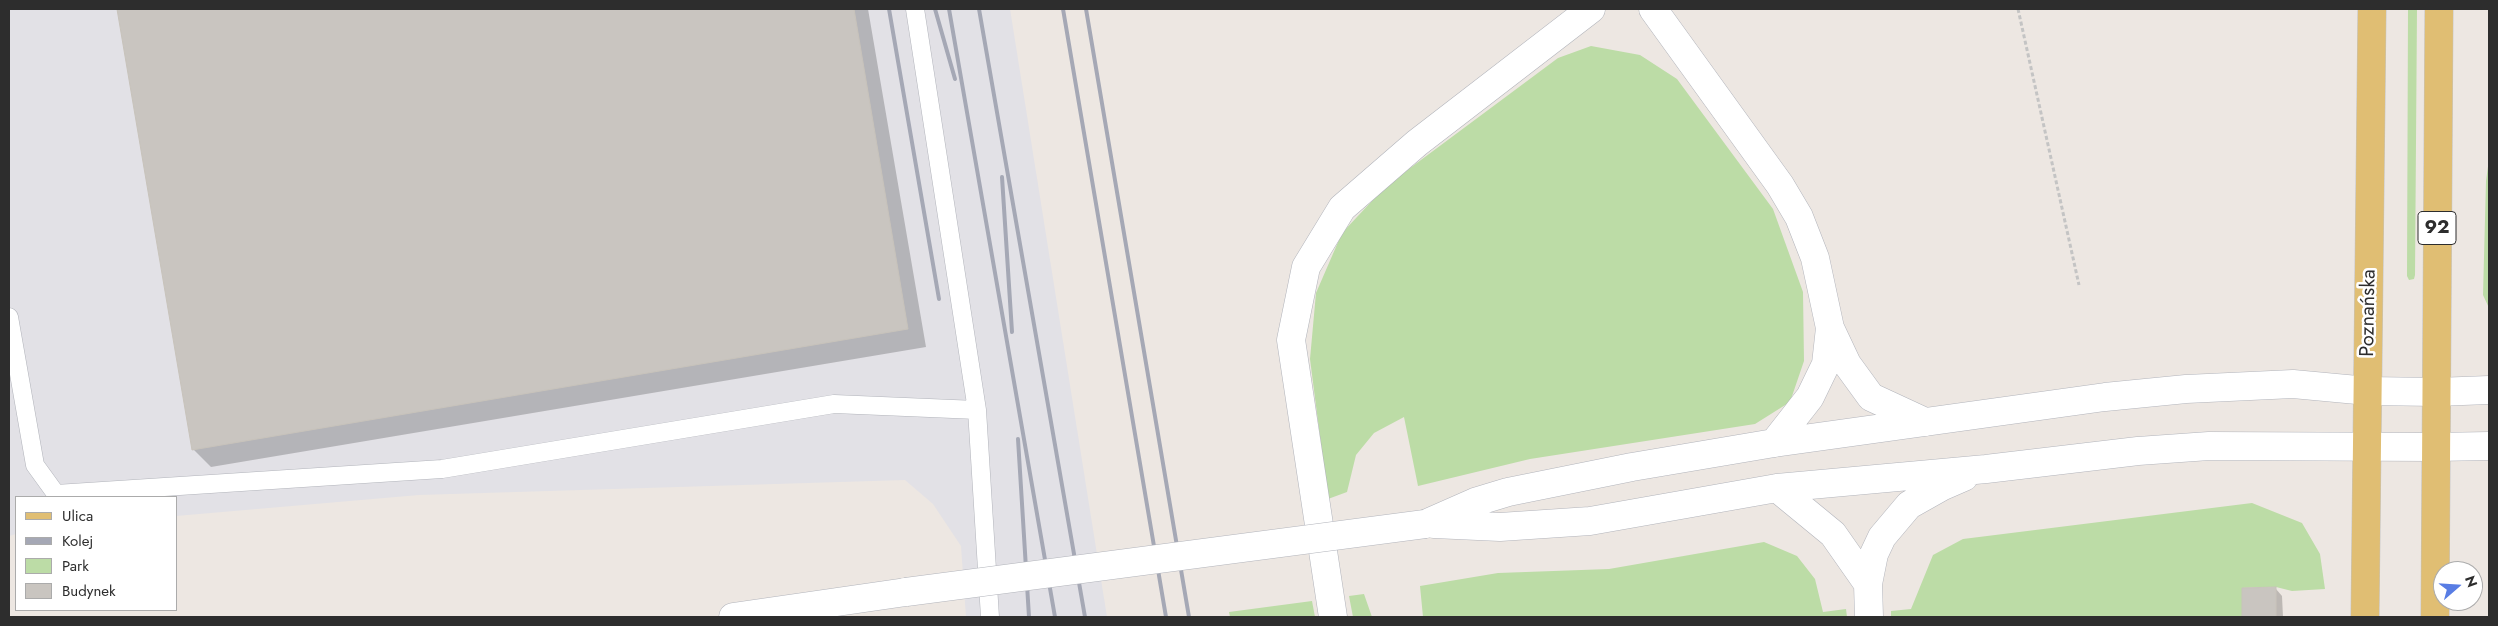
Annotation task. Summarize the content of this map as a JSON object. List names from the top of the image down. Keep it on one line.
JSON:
{"streets":{"main road":["92","Poznańska"]},"legend":["Ulica","Kolej","Park","Budynek"],"north":"right"}
